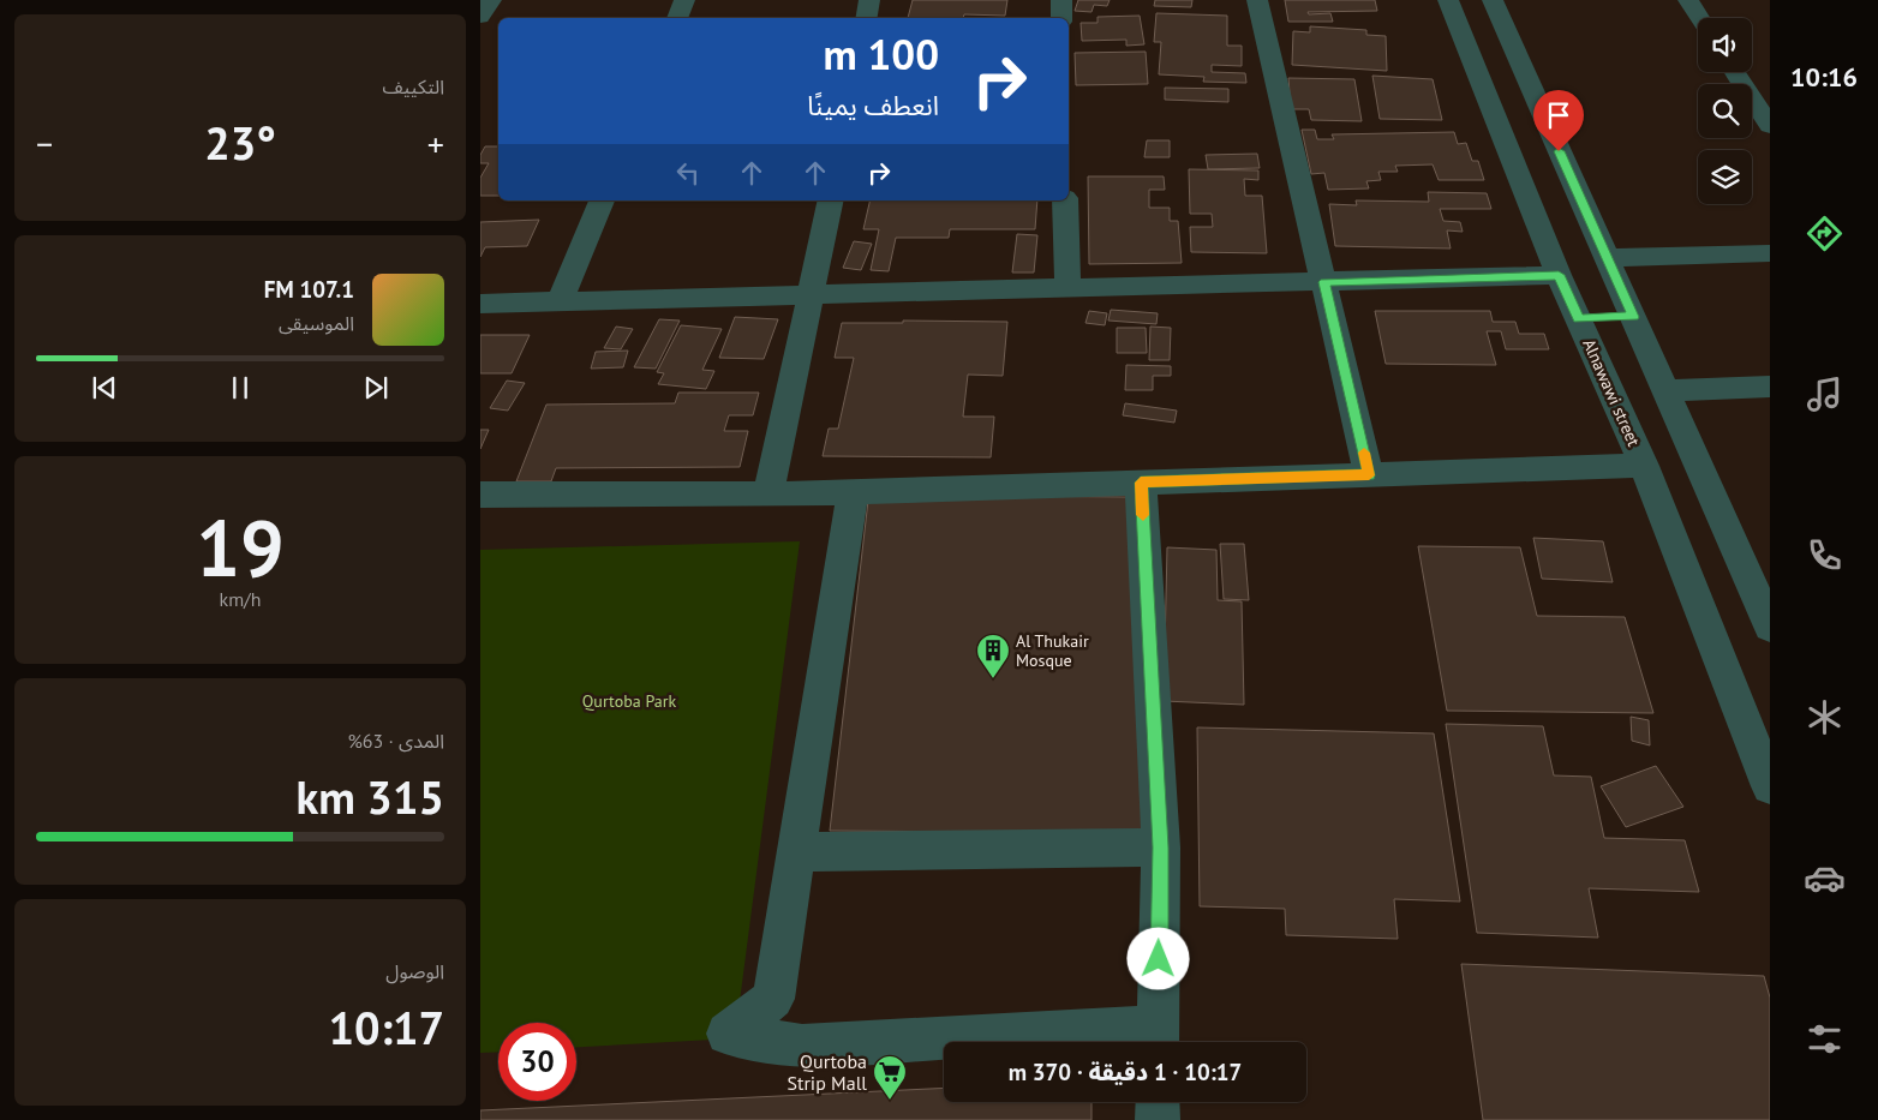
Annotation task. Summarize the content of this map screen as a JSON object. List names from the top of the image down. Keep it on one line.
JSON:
{"streets":{"street":["Alnawawi street"]},"parks":["Qurtoba Park"],"places":{"building":["Al Thukair Mosque"],"supermarket":["Qurtoba Strip Mall"]},"page":{"tabs":"10:16","tile":["التكييف",["19","km/h"],["المدى · 63%","315 km"],["الوصول","10:17"]],"turn":["100 m","انعطف يمينًا"],"heat":["−","23°","+"],"song":["107.1 FM","الموسيقى"],"limit":"30","trip":"10:17 · 1 دقيقة · 370 m"}}
